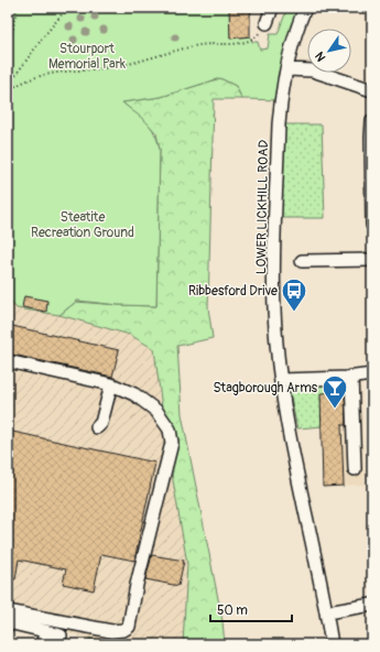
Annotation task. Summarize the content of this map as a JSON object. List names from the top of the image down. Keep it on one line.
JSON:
{"streets":{"street":["LOWER LICKHILL ROAD"]},"parks":["Stourport Memorial Park","Steatite Recreation Ground"],"places":{"bus stop":["Ribbesford Drive"],"bar":["Stagborough Arms"]},"scale_bar":"50 m","north":"bottom left"}
